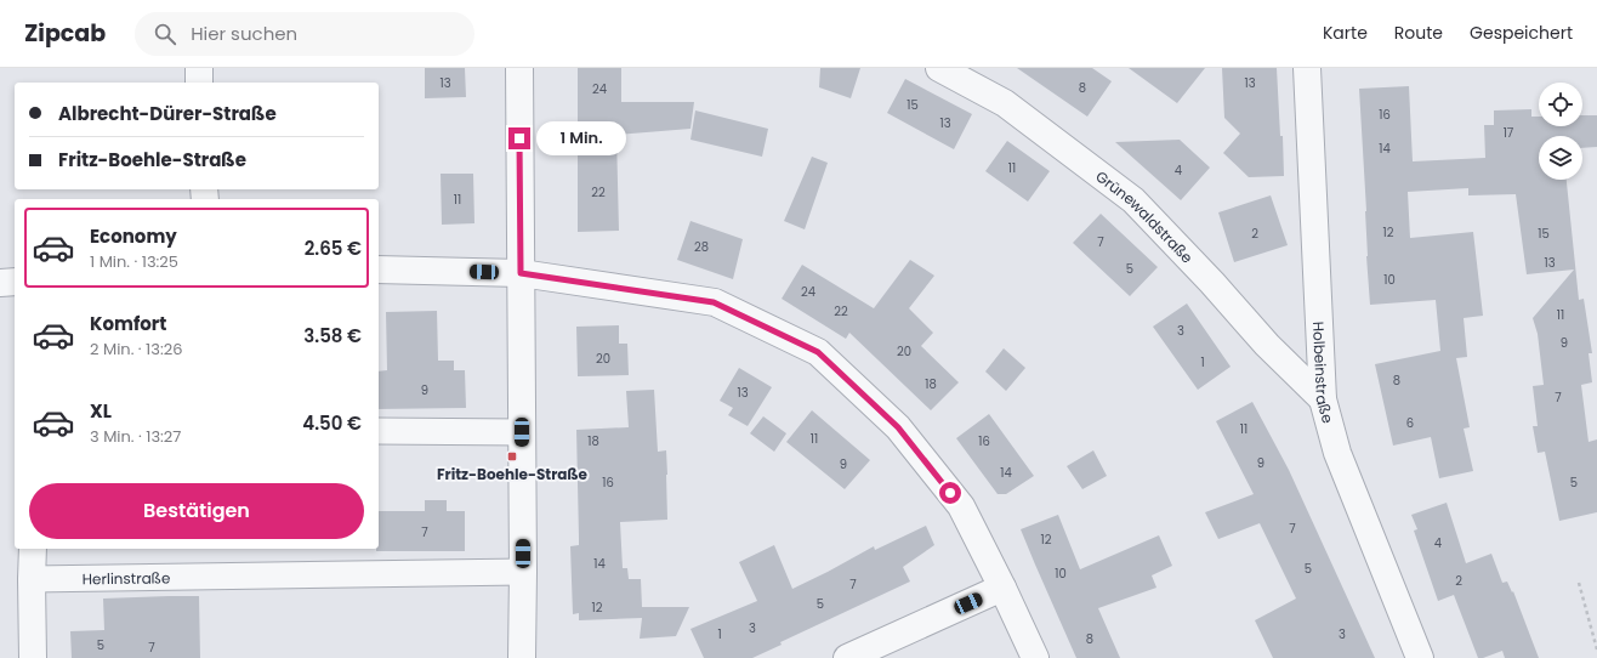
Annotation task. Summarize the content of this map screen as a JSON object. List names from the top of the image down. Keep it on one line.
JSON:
{"streets":{"street":["Grünewaldstraße","Holbeinstraße","Herlinstraße"]},"crossings":[["Grünewaldstraße","Holbeinstraße"]],"places":{"transit":["Fritz-Boehle-Straße"]},"house_numbers":["13","13","8","24","15","16","13","17","14","11","4","22","11","12","2","15","7","28","13","5","10","24","22","11","3","9","20","20","1","8","18","9","13","7","6","11","11","18","16","9","9","14","16","5","7","7","12","4","14","5","10","2","7","5","12","3","1","3","8","5","7"],"page":{"header":"Zipcab","search":"Hier suchen","nav":["Karte","Route","Gespeichert"],"banner":["Albrecht-Dürer-Straße","Fritz-Boehle-Straße"],"bubble":"1 Min.","list":[{"name":"Economy","note":"1 Min. · 13:25","value":"2.65 €"},{"name":"Komfort","note":"2 Min. · 13:26","value":"3.58 €"},{"name":"XL","note":"3 Min. · 13:27","value":"4.50 €"}],"buttons":"Bestätigen"}}
